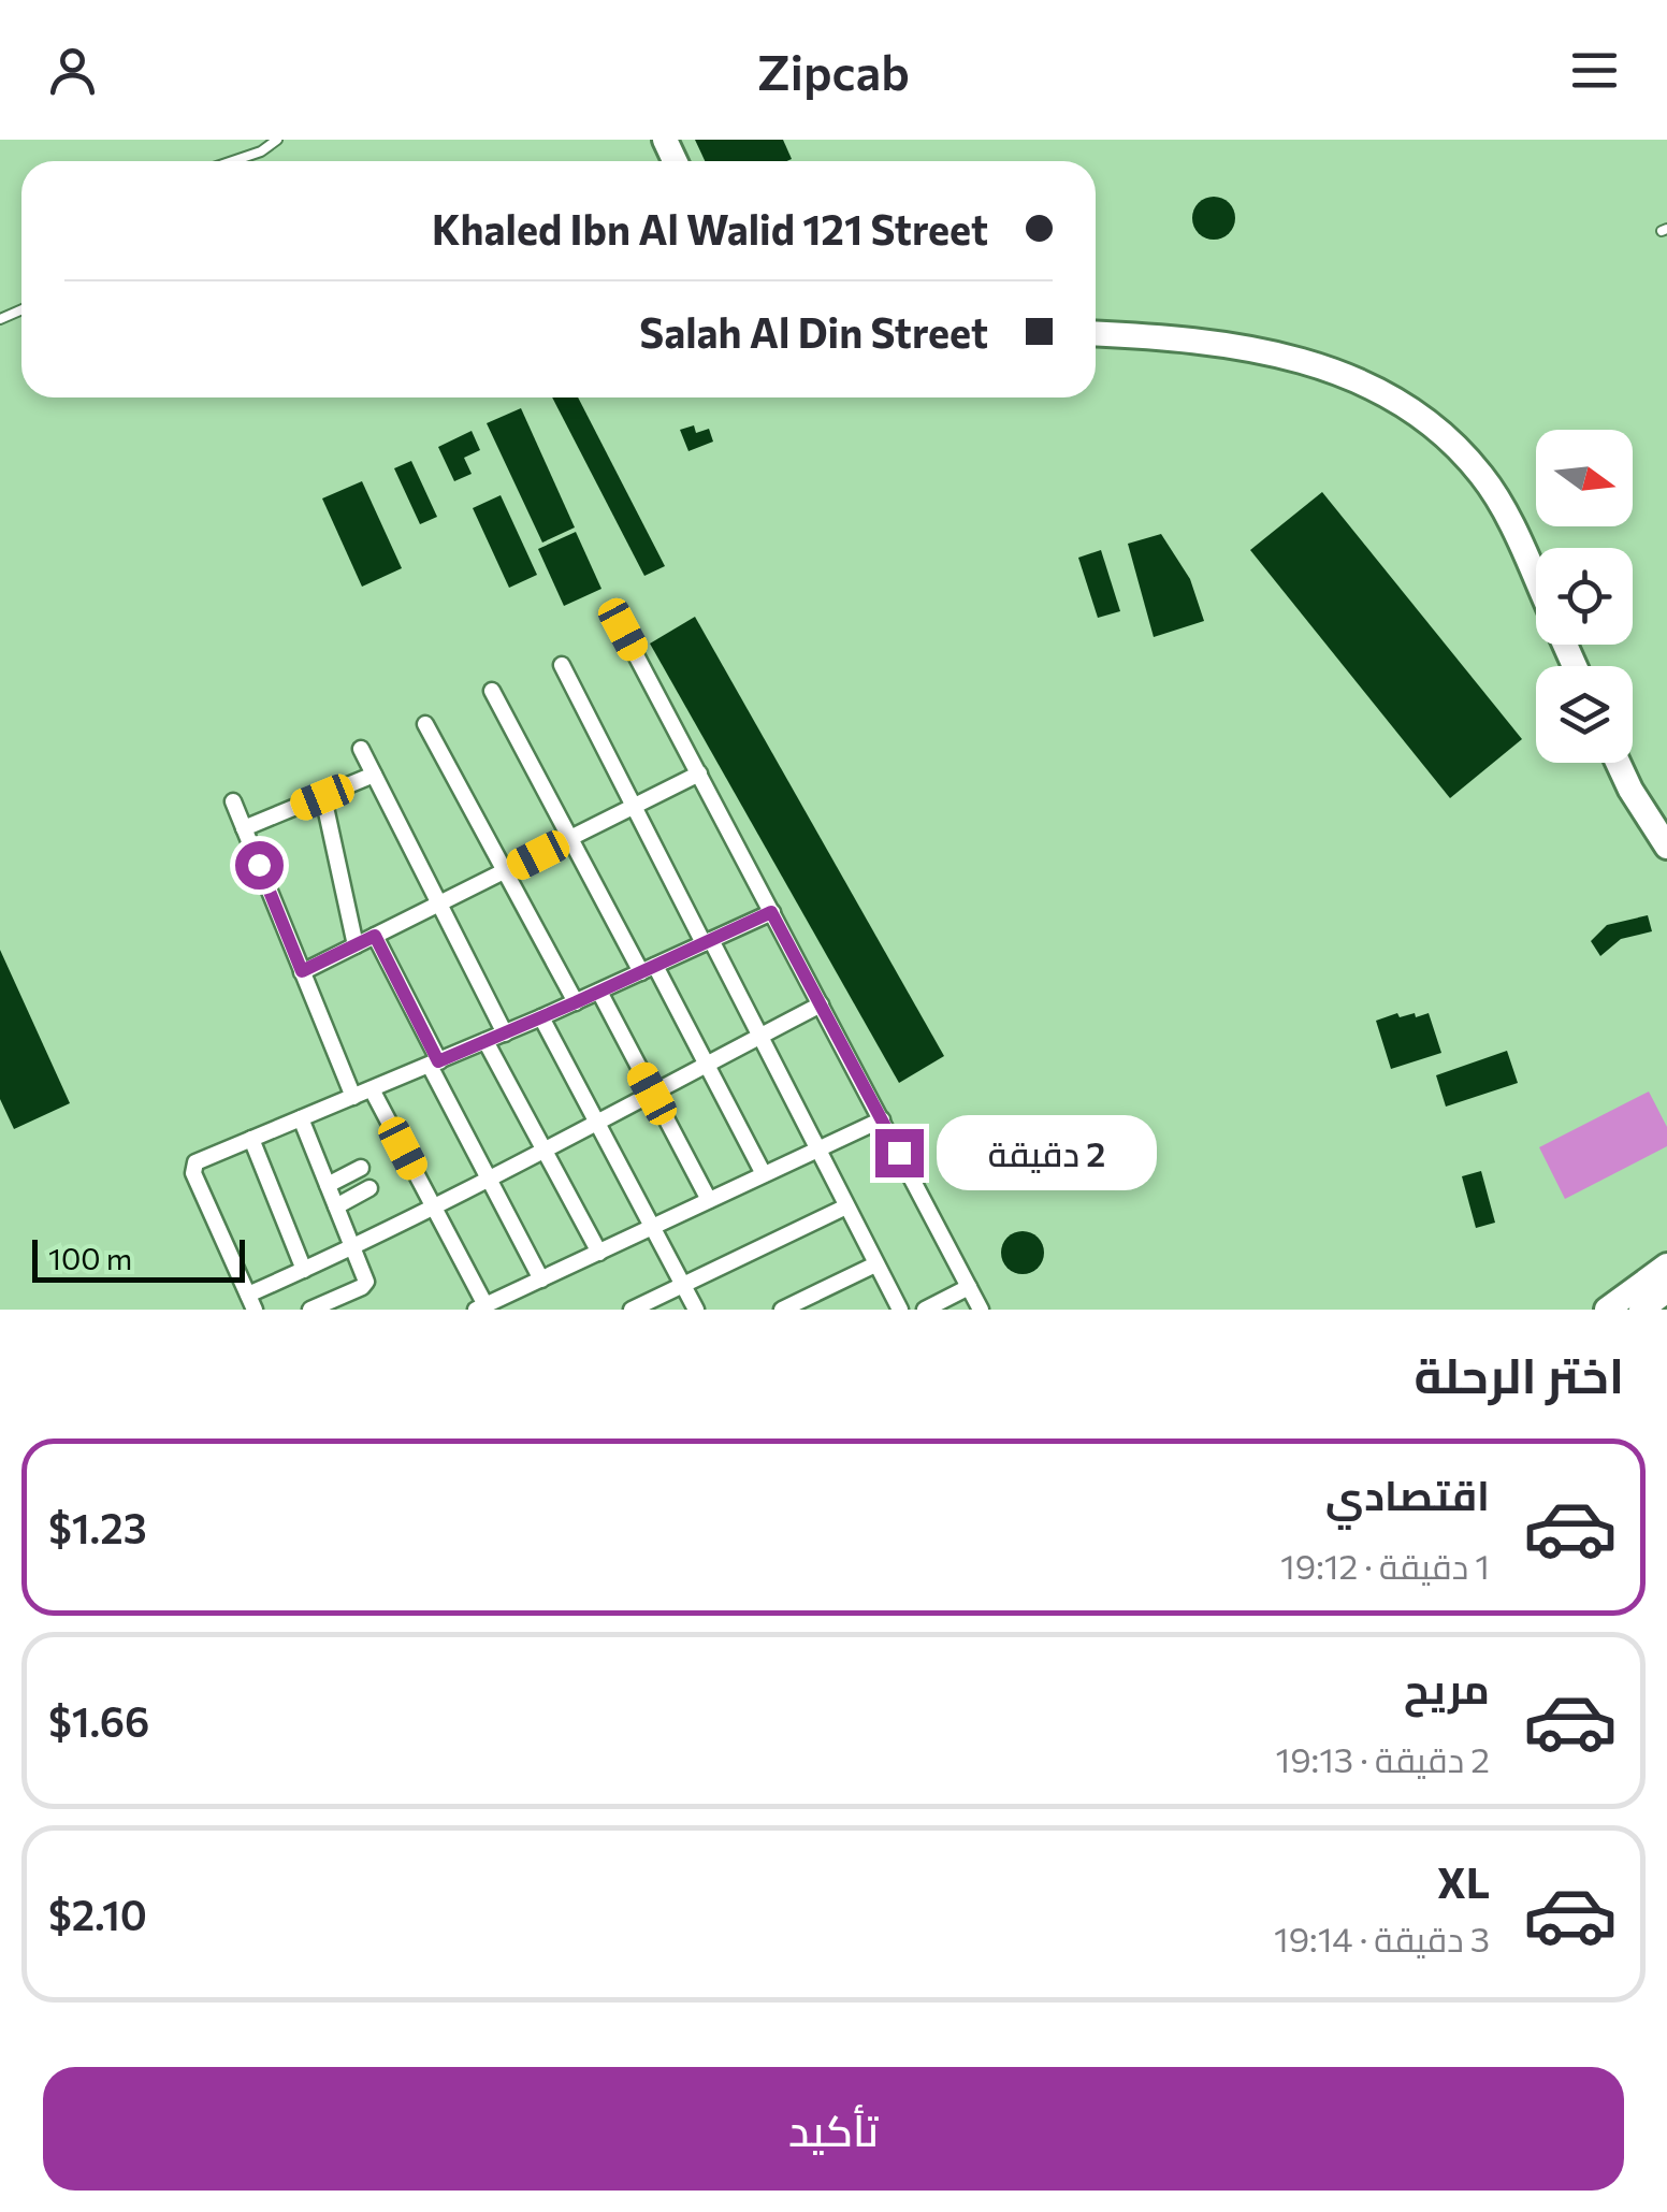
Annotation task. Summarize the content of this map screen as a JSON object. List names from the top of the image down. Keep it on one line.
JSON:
{"scale_bar":"100 m","north":"right","page":{"header":"Zipcab","banner":["Khaled Ibn Al Walid 121 Street","Salah Al Din Street"],"bubble":"2 دقيقة","scale":"100 m","heading":"اختر الرحلة","list":[{"name":"اقتصادي","note":"1 دقيقة · 19:12","value":"$1.23"},{"name":"مريح","note":"2 دقيقة · 19:13","value":"$1.66"},{"name":"XL","note":"3 دقيقة · 19:14","value":"$2.10"}],"buttons":"تأكيد"}}
